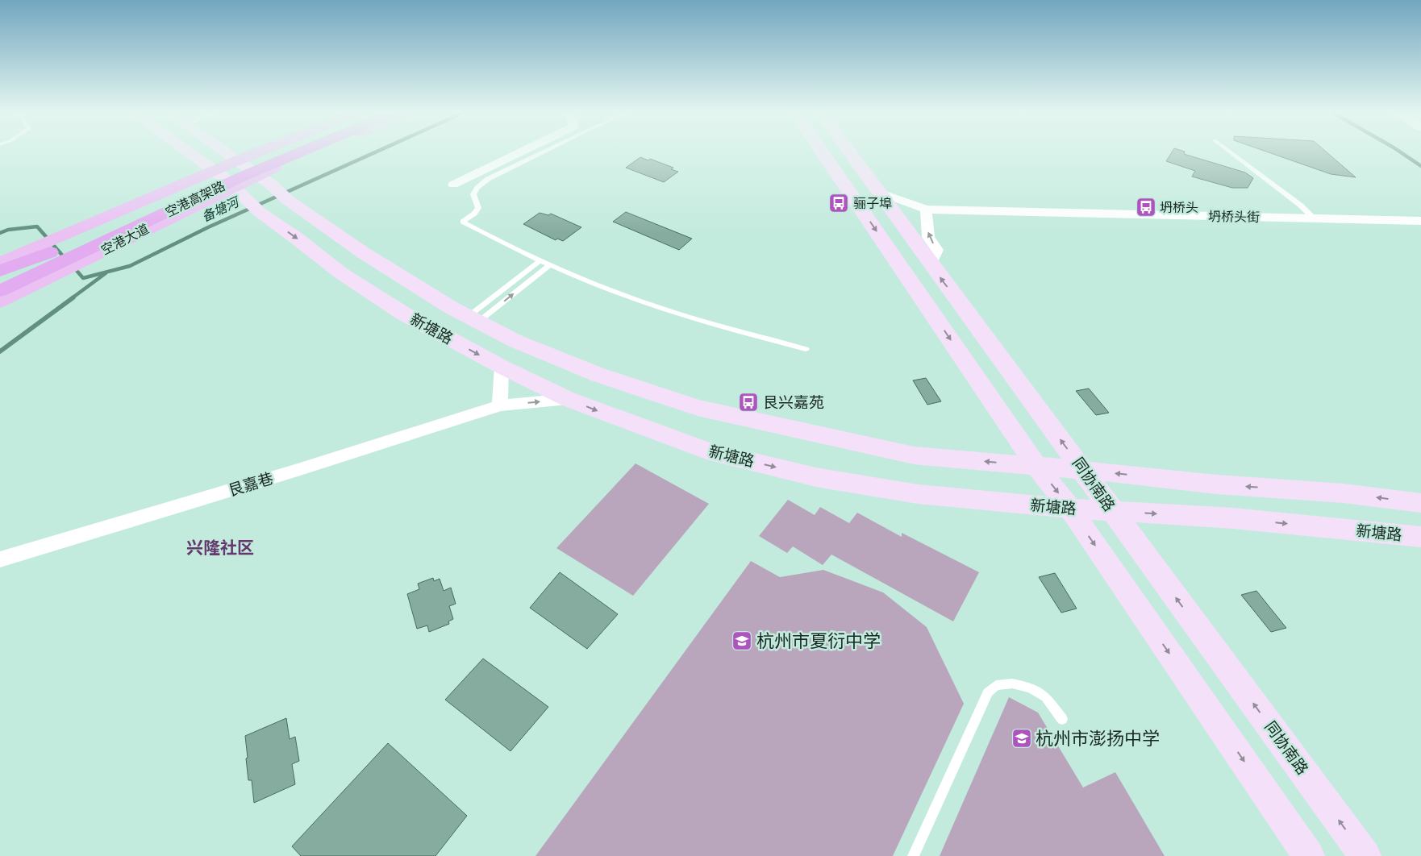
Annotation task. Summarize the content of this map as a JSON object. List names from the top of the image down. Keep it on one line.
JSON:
{"streets":{"highway":["空港高架路"],"main road":["空港大道","新塘路","同协南路"],"street":["坍桥头街","艮嘉巷"]},"crossings":[["空港高架路","空港大道"],["坍桥头街","同协南路"],["空港大道","新塘路"],["新塘路","艮嘉巷"],["新塘路","同协南路"]],"districts":["兴隆社区"],"water":["备塘河"],"places":{"bus stop":["骊子埠","坍桥头","艮兴嘉苑"],"school or university":["杭州市夏衍中学","杭州市澎扬中学"]}}
